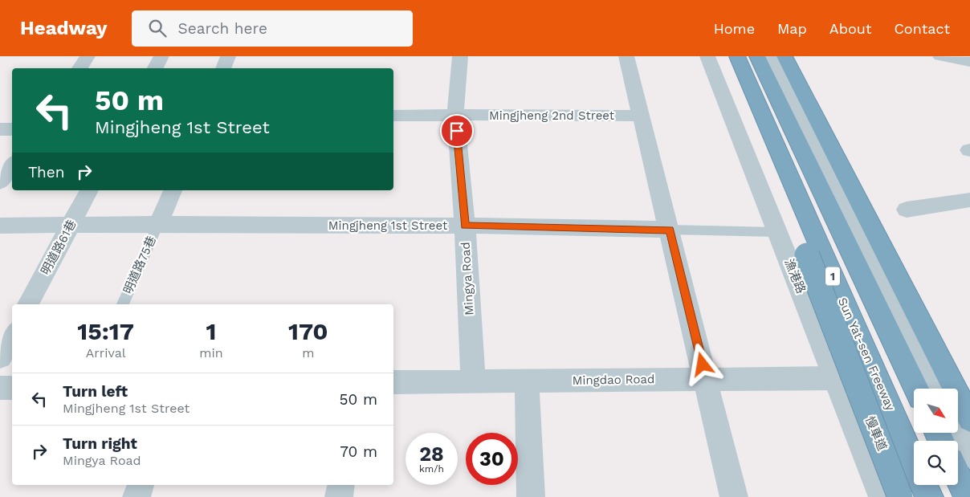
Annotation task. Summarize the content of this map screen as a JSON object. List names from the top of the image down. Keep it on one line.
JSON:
{"streets":{"highway":["1","Sun Yat-sen Freeway"],"street":["Mingjheng 2nd Street","Mingjheng 1st Street","明道路61巷","漁港路","Mingya Road","Mingdao Road"],"lane":["明道路75巷","慢車道"]},"crossings":[["Mingjheng 2nd Street","Mingya Road"],["Mingjheng 1st Street","明道路61巷"],["Mingjheng 1st Street","明道路75巷"],["Mingjheng 1st Street","Mingya Road"],["漁港路","Mingdao Road"],["漁港路","慢車道"],["Mingya Road","Mingdao Road"],["Mingdao Road","慢車道"]],"north":"bottom right","page":{"header":"Headway","search":"Search here","nav":["Home","Map","About","Contact"],"turn":["50 m","Mingjheng 1st Street"],"then":"Then","eta":["15:17","Arrival","1","min","170","m"],"list":[{"name":"Turn left","note":"Mingjheng 1st Street","value":"50 m"},{"name":"Turn right","note":"Mingya Road","value":"70 m"}],"speed":"28 km/h","limit":"30"}}
